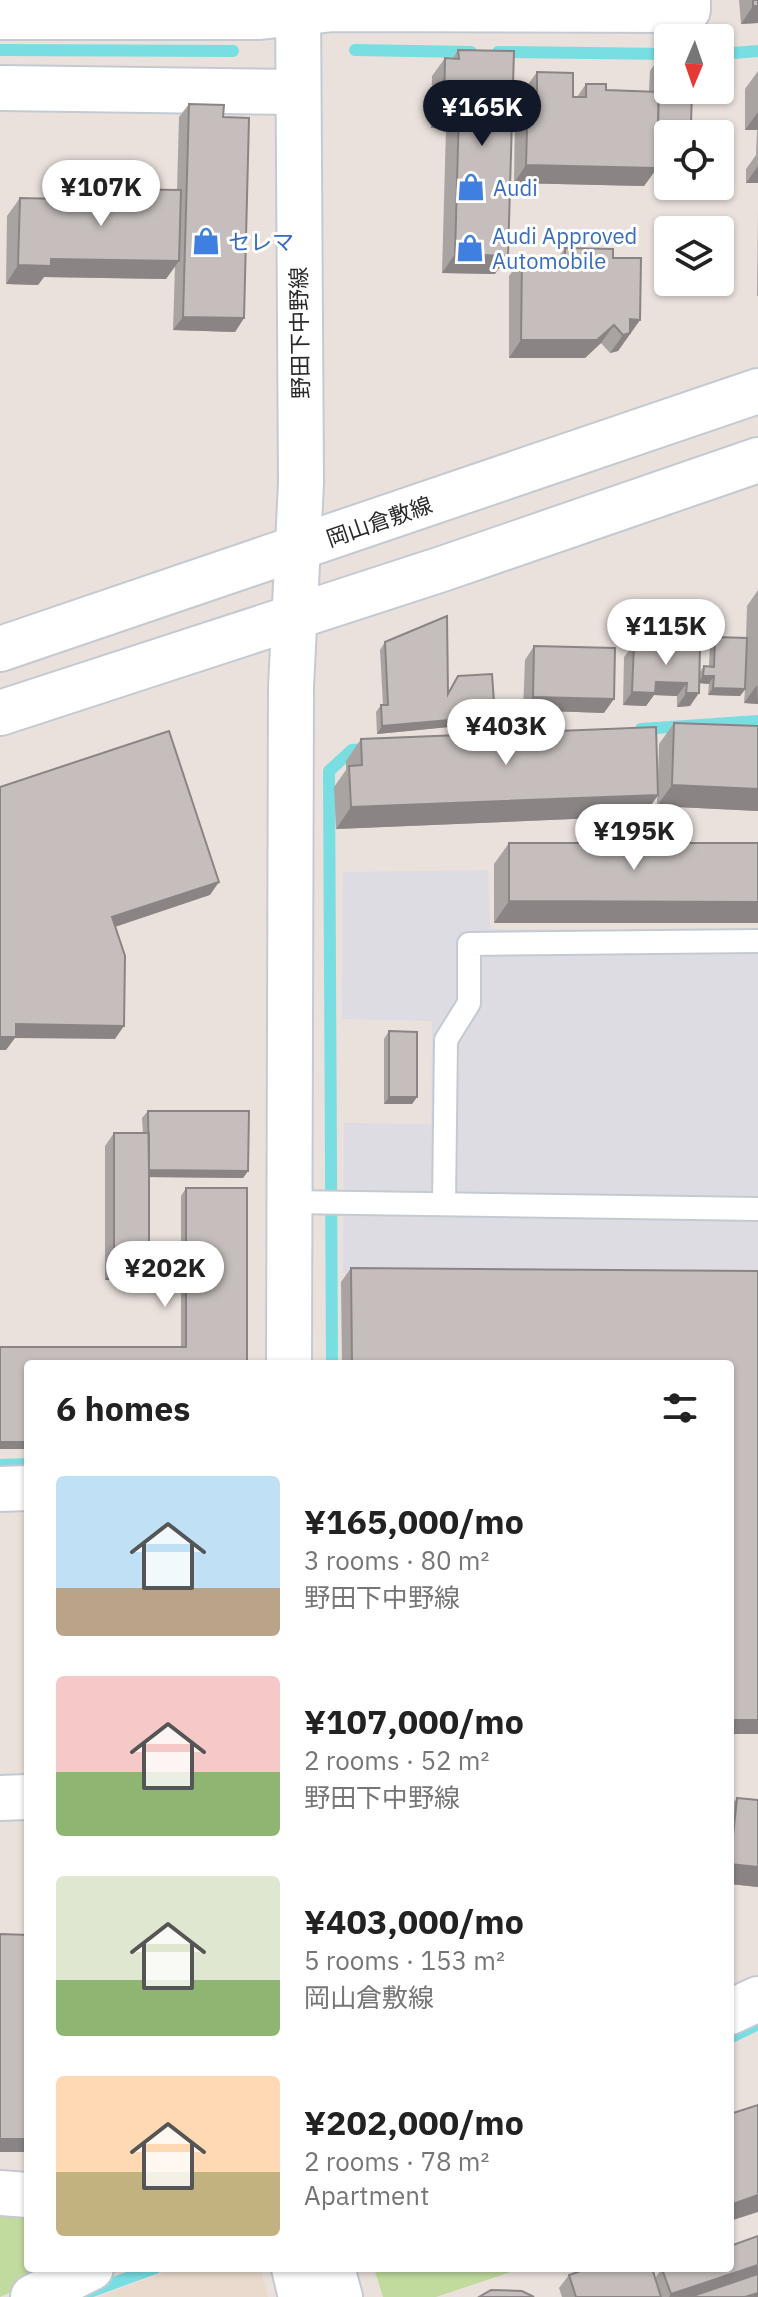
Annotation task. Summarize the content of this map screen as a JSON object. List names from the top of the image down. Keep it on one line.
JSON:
{"streets":{"street":["野田下中野線","岡山倉敷線"]},"crossings":[["野田下中野線","岡山倉敷線"]],"places":{"shop":["Audi","セレマ","Audi Approved Automobile"]},"north":"bottom","page":{"price":["¥165K","¥107K","¥115K","¥403K","¥195K","¥202K"],"heading":"6 homes","list":[{"name":"¥165,000/mo","note":"3 rooms · 80 m² · 野田下中野線"},{"name":"¥107,000/mo","note":"2 rooms · 52 m² · 野田下中野線"},{"name":"¥403,000/mo","note":"5 rooms · 153 m² · 岡山倉敷線"},{"name":"¥202,000/mo","note":"2 rooms · 78 m² · Apartment"}]}}
